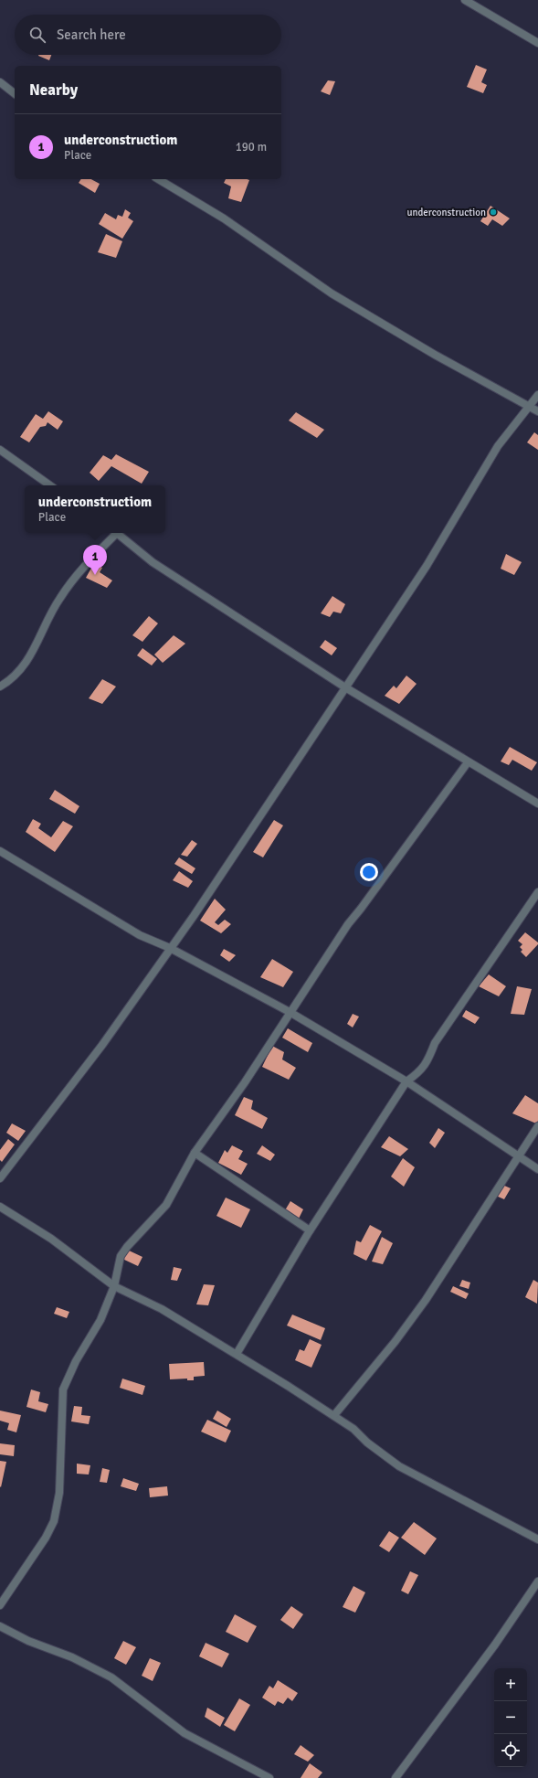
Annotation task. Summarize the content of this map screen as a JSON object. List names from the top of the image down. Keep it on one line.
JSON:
{"places":["underconstruction"],"page":{"search":"Search here","heading":"Nearby","list":[{"mark":"1","name":"underconstructiom","note":"Place","value":"190 m"}],"popup":["underconstructiom","Place"],"pins":"1","map_buttons":["+","−"]}}
